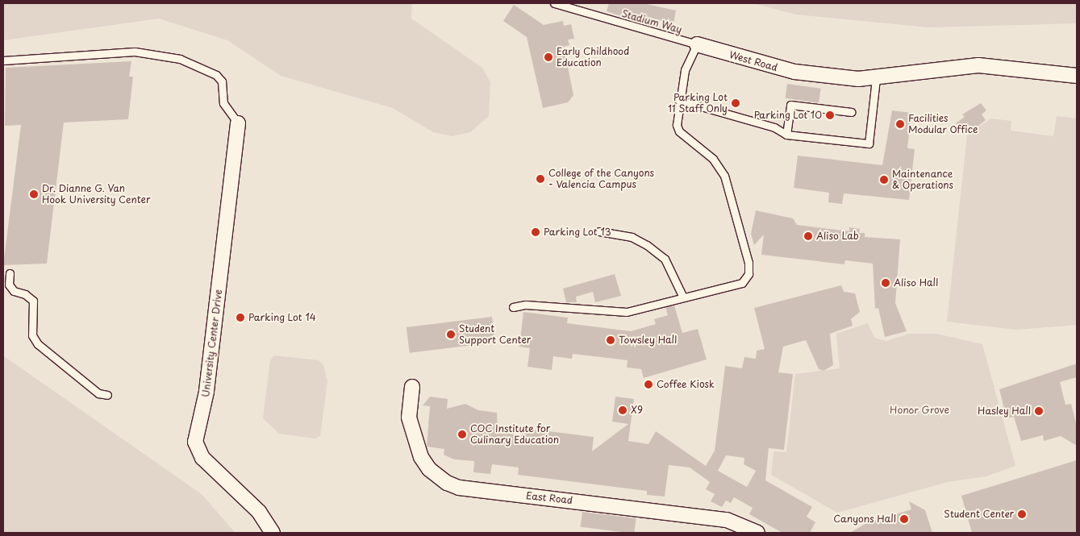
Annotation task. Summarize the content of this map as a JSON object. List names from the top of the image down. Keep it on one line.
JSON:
{"streets":{"street":["West Road","University Center Drive","East Road"],"lane":["Stadium Way"]},"crossings":[["Stadium Way","West Road"]],"parks":["Honor Grove"],"places":["Early Childhood Education","Parking Lot 11 Staff Only","Parking Lot 10","Facilities Modular Office","College of the Canyons - Valencia Campus","Maintenance & Operations","Dr. Dianne G. Van Hook University Center","Parking Lot 13","Aliso Lab","Aliso Hall","Parking Lot 14","Student Support Center","Towsley Hall","Coffee Kiosk","X9","Hasley Hall","COC Institute for Culinary Education","Student Center","Canyons Hall"]}
